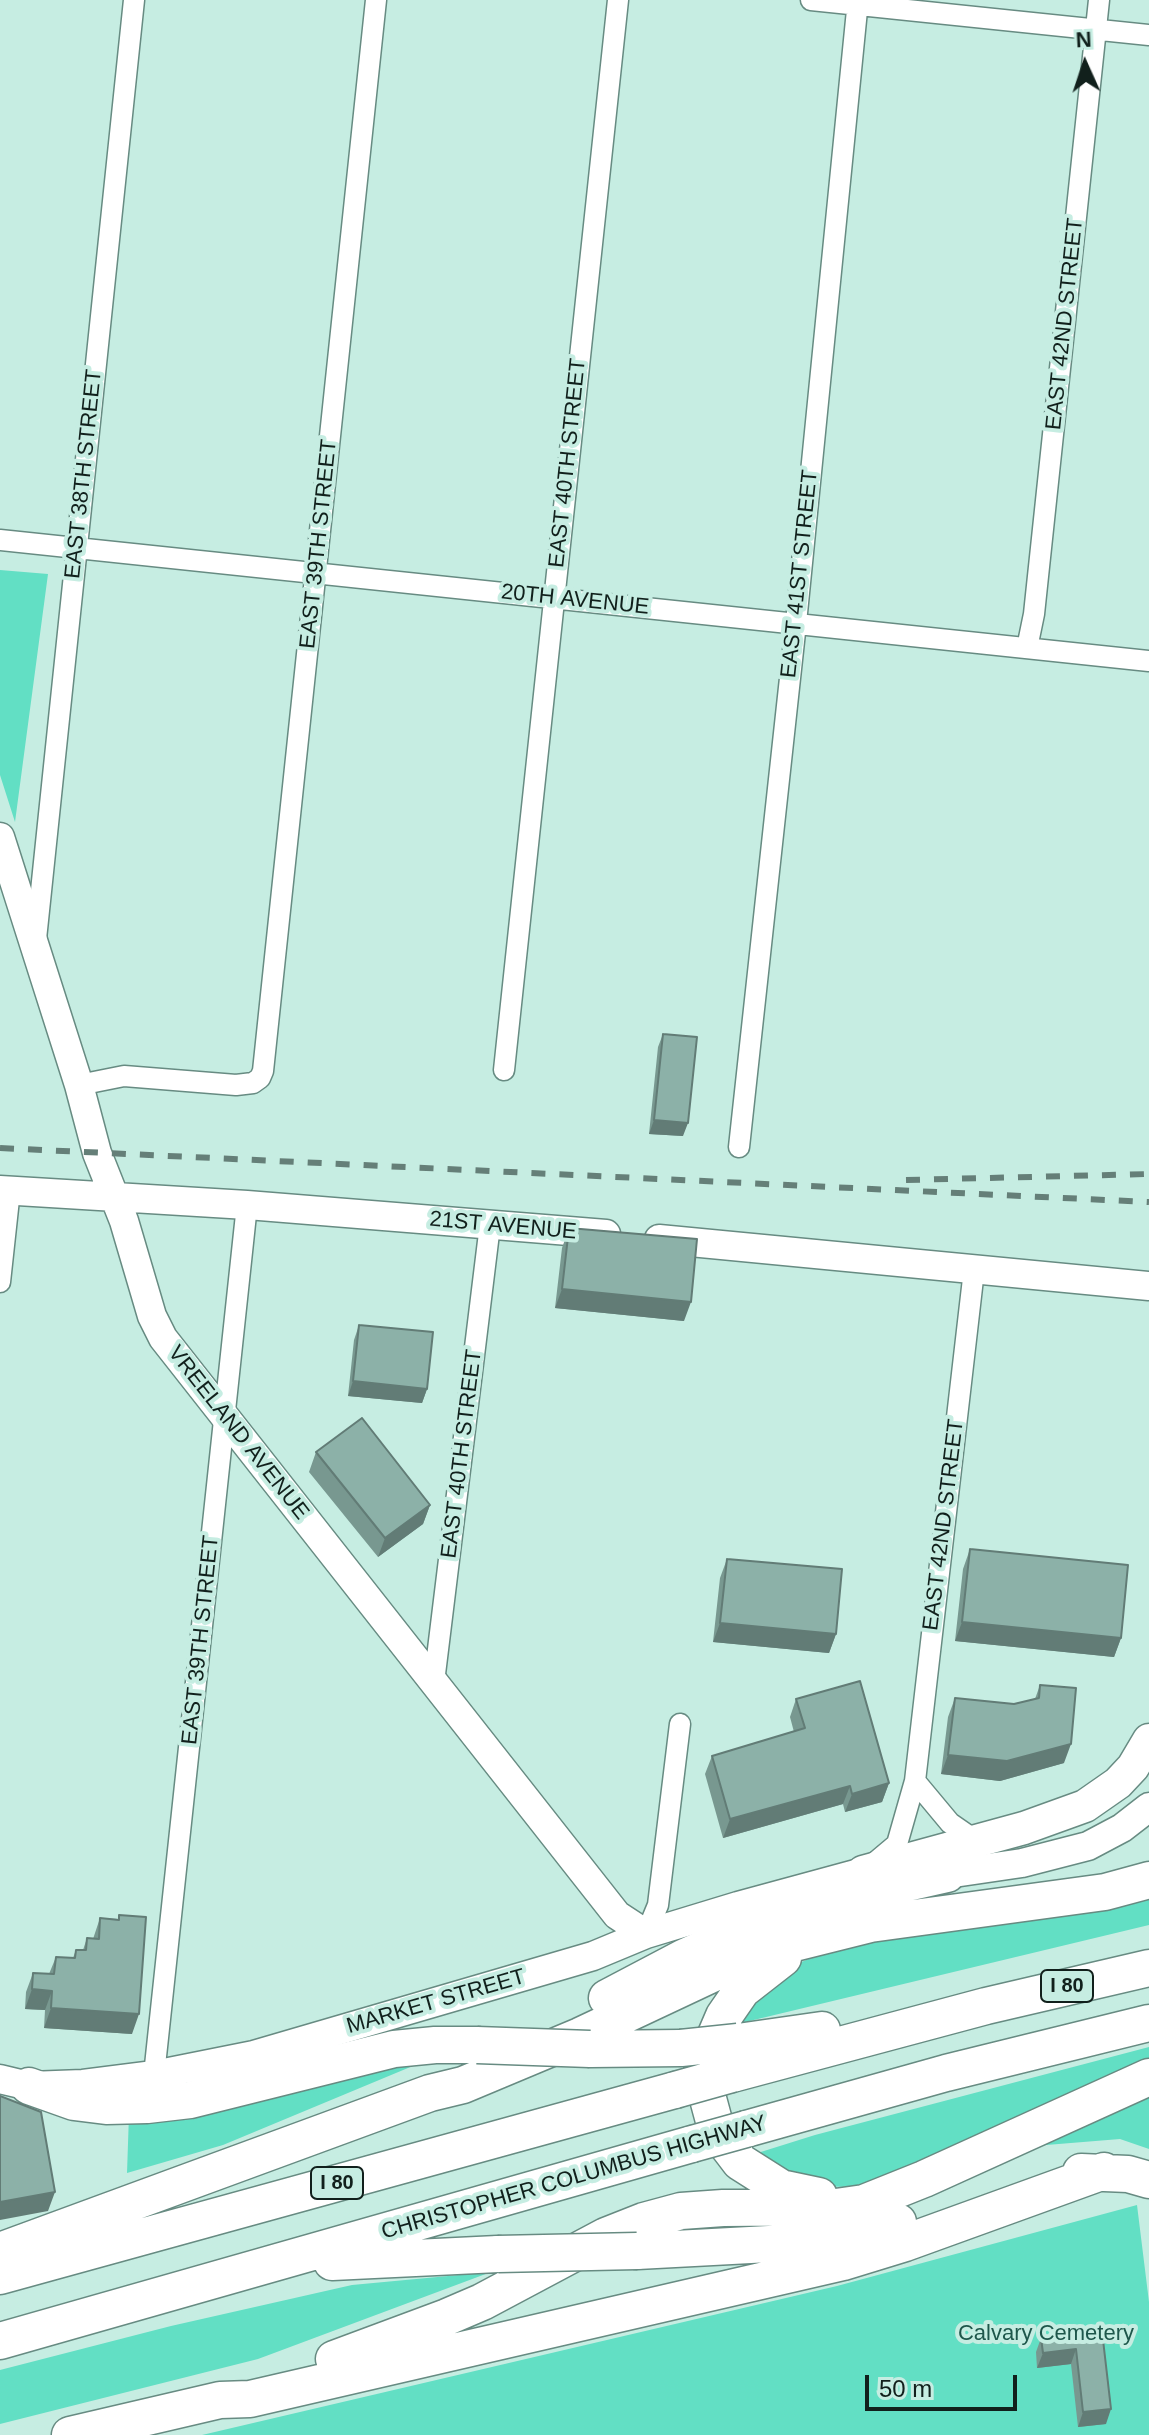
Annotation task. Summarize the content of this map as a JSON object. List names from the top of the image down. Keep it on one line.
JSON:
{"streets":{"highway":["I 80","CHRISTOPHER COLUMBUS HIGHWAY"],"main road":["21ST AVENUE","VREELAND AVENUE","MARKET STREET"],"street":["EAST 42ND STREET","EAST 40TH STREET","EAST 38TH STREET","EAST 39TH STREET","EAST 41ST STREET","20TH AVENUE"]},"crossings":[["EAST 42ND STREET","20TH AVENUE"],["EAST 42ND STREET","21ST AVENUE"],["EAST 42ND STREET","MARKET STREET"],["EAST 40TH STREET","20TH AVENUE"],["EAST 40TH STREET","21ST AVENUE"],["EAST 40TH STREET","VREELAND AVENUE"],["EAST 38TH STREET","20TH AVENUE"],["EAST 38TH STREET","VREELAND AVENUE"],["EAST 39TH STREET","20TH AVENUE"],["EAST 39TH STREET","21ST AVENUE"],["EAST 39TH STREET","VREELAND AVENUE"],["EAST 39TH STREET","MARKET STREET"],["EAST 41ST STREET","20TH AVENUE"],["21ST AVENUE","VREELAND AVENUE"],["VREELAND AVENUE","MARKET STREET"]],"parks":["Calvary Cemetery"],"scale_bar":"50 m","north":"top"}
